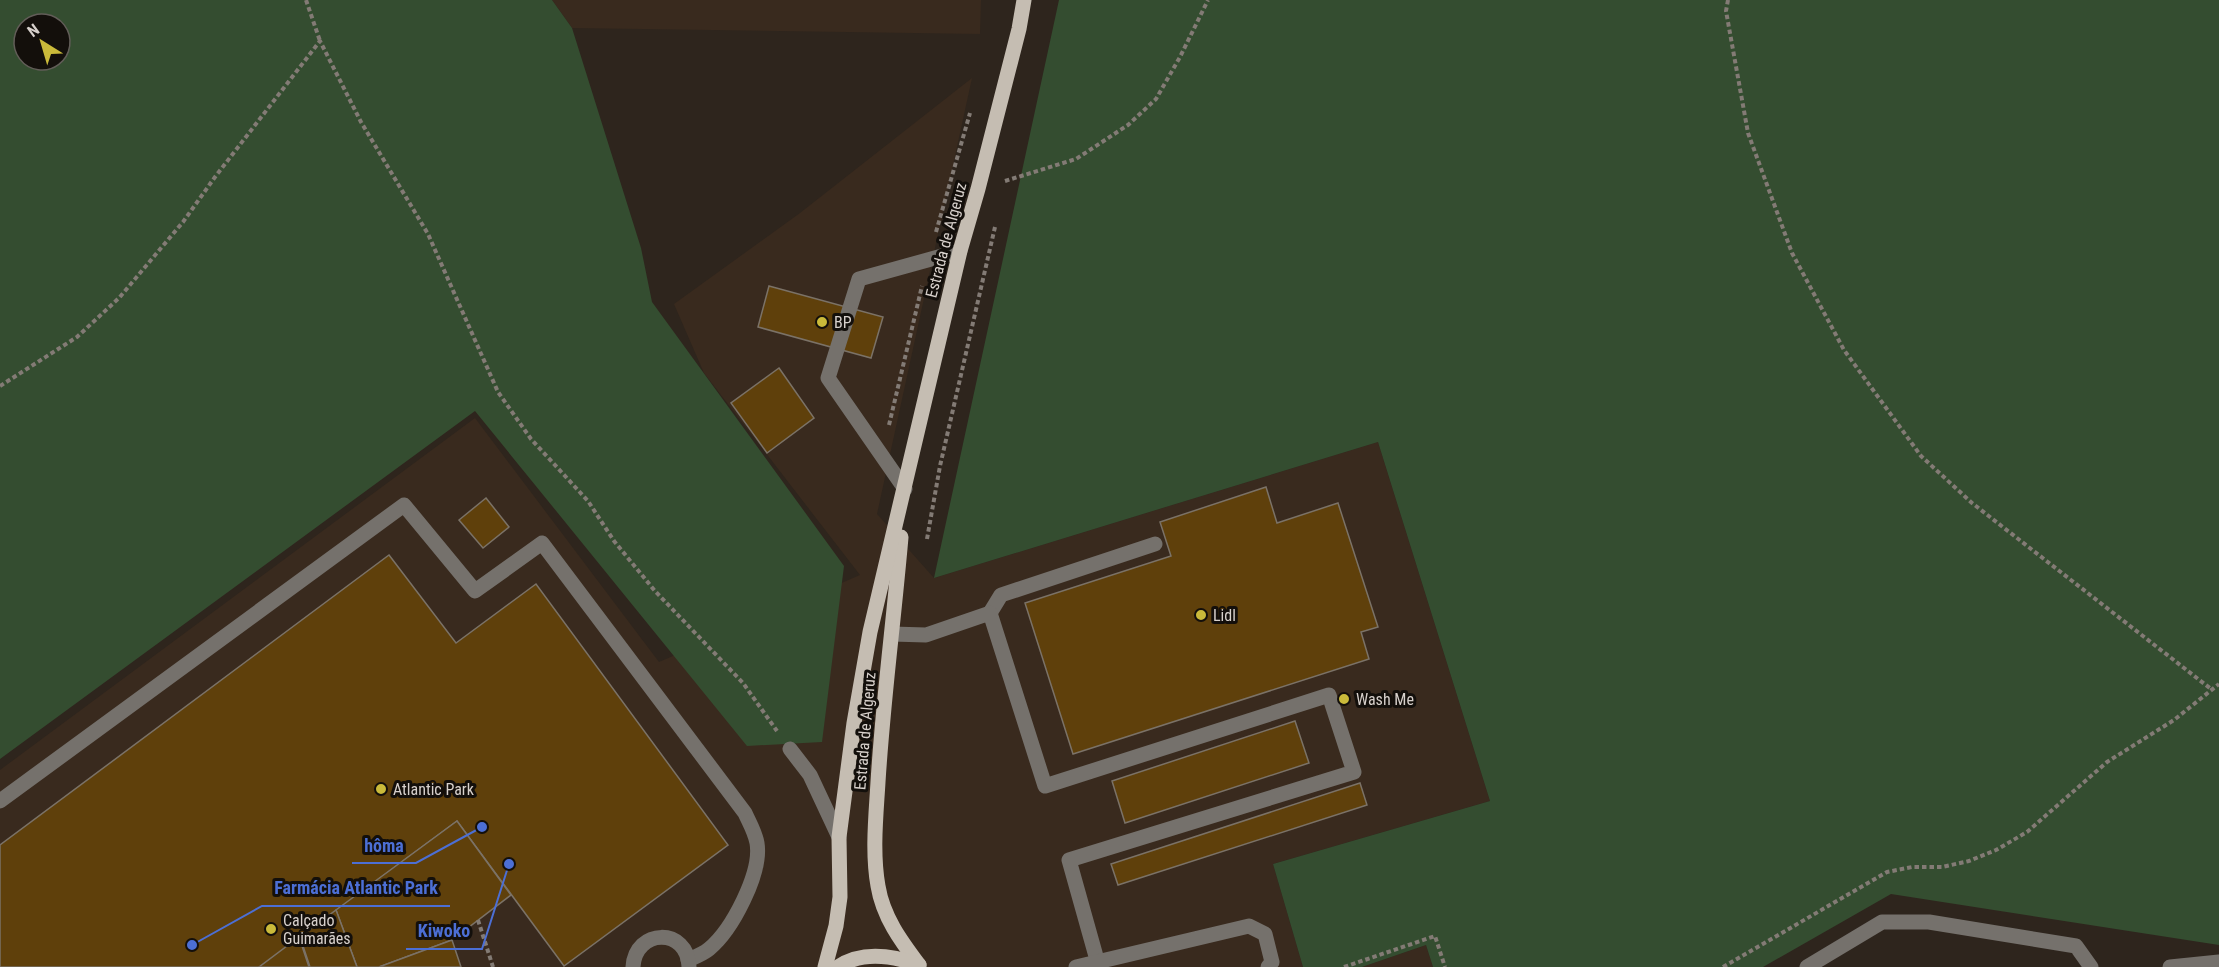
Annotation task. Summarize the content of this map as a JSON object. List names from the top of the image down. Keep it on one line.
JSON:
{"streets":{"main road":["Estrada de Algeruz"]},"places":["BP","Lidl","Wash Me","Atlantic Park","hôma","Kiwoko","Calçado Guimarães","Farmácia Atlantic Park"],"north":"top left"}
